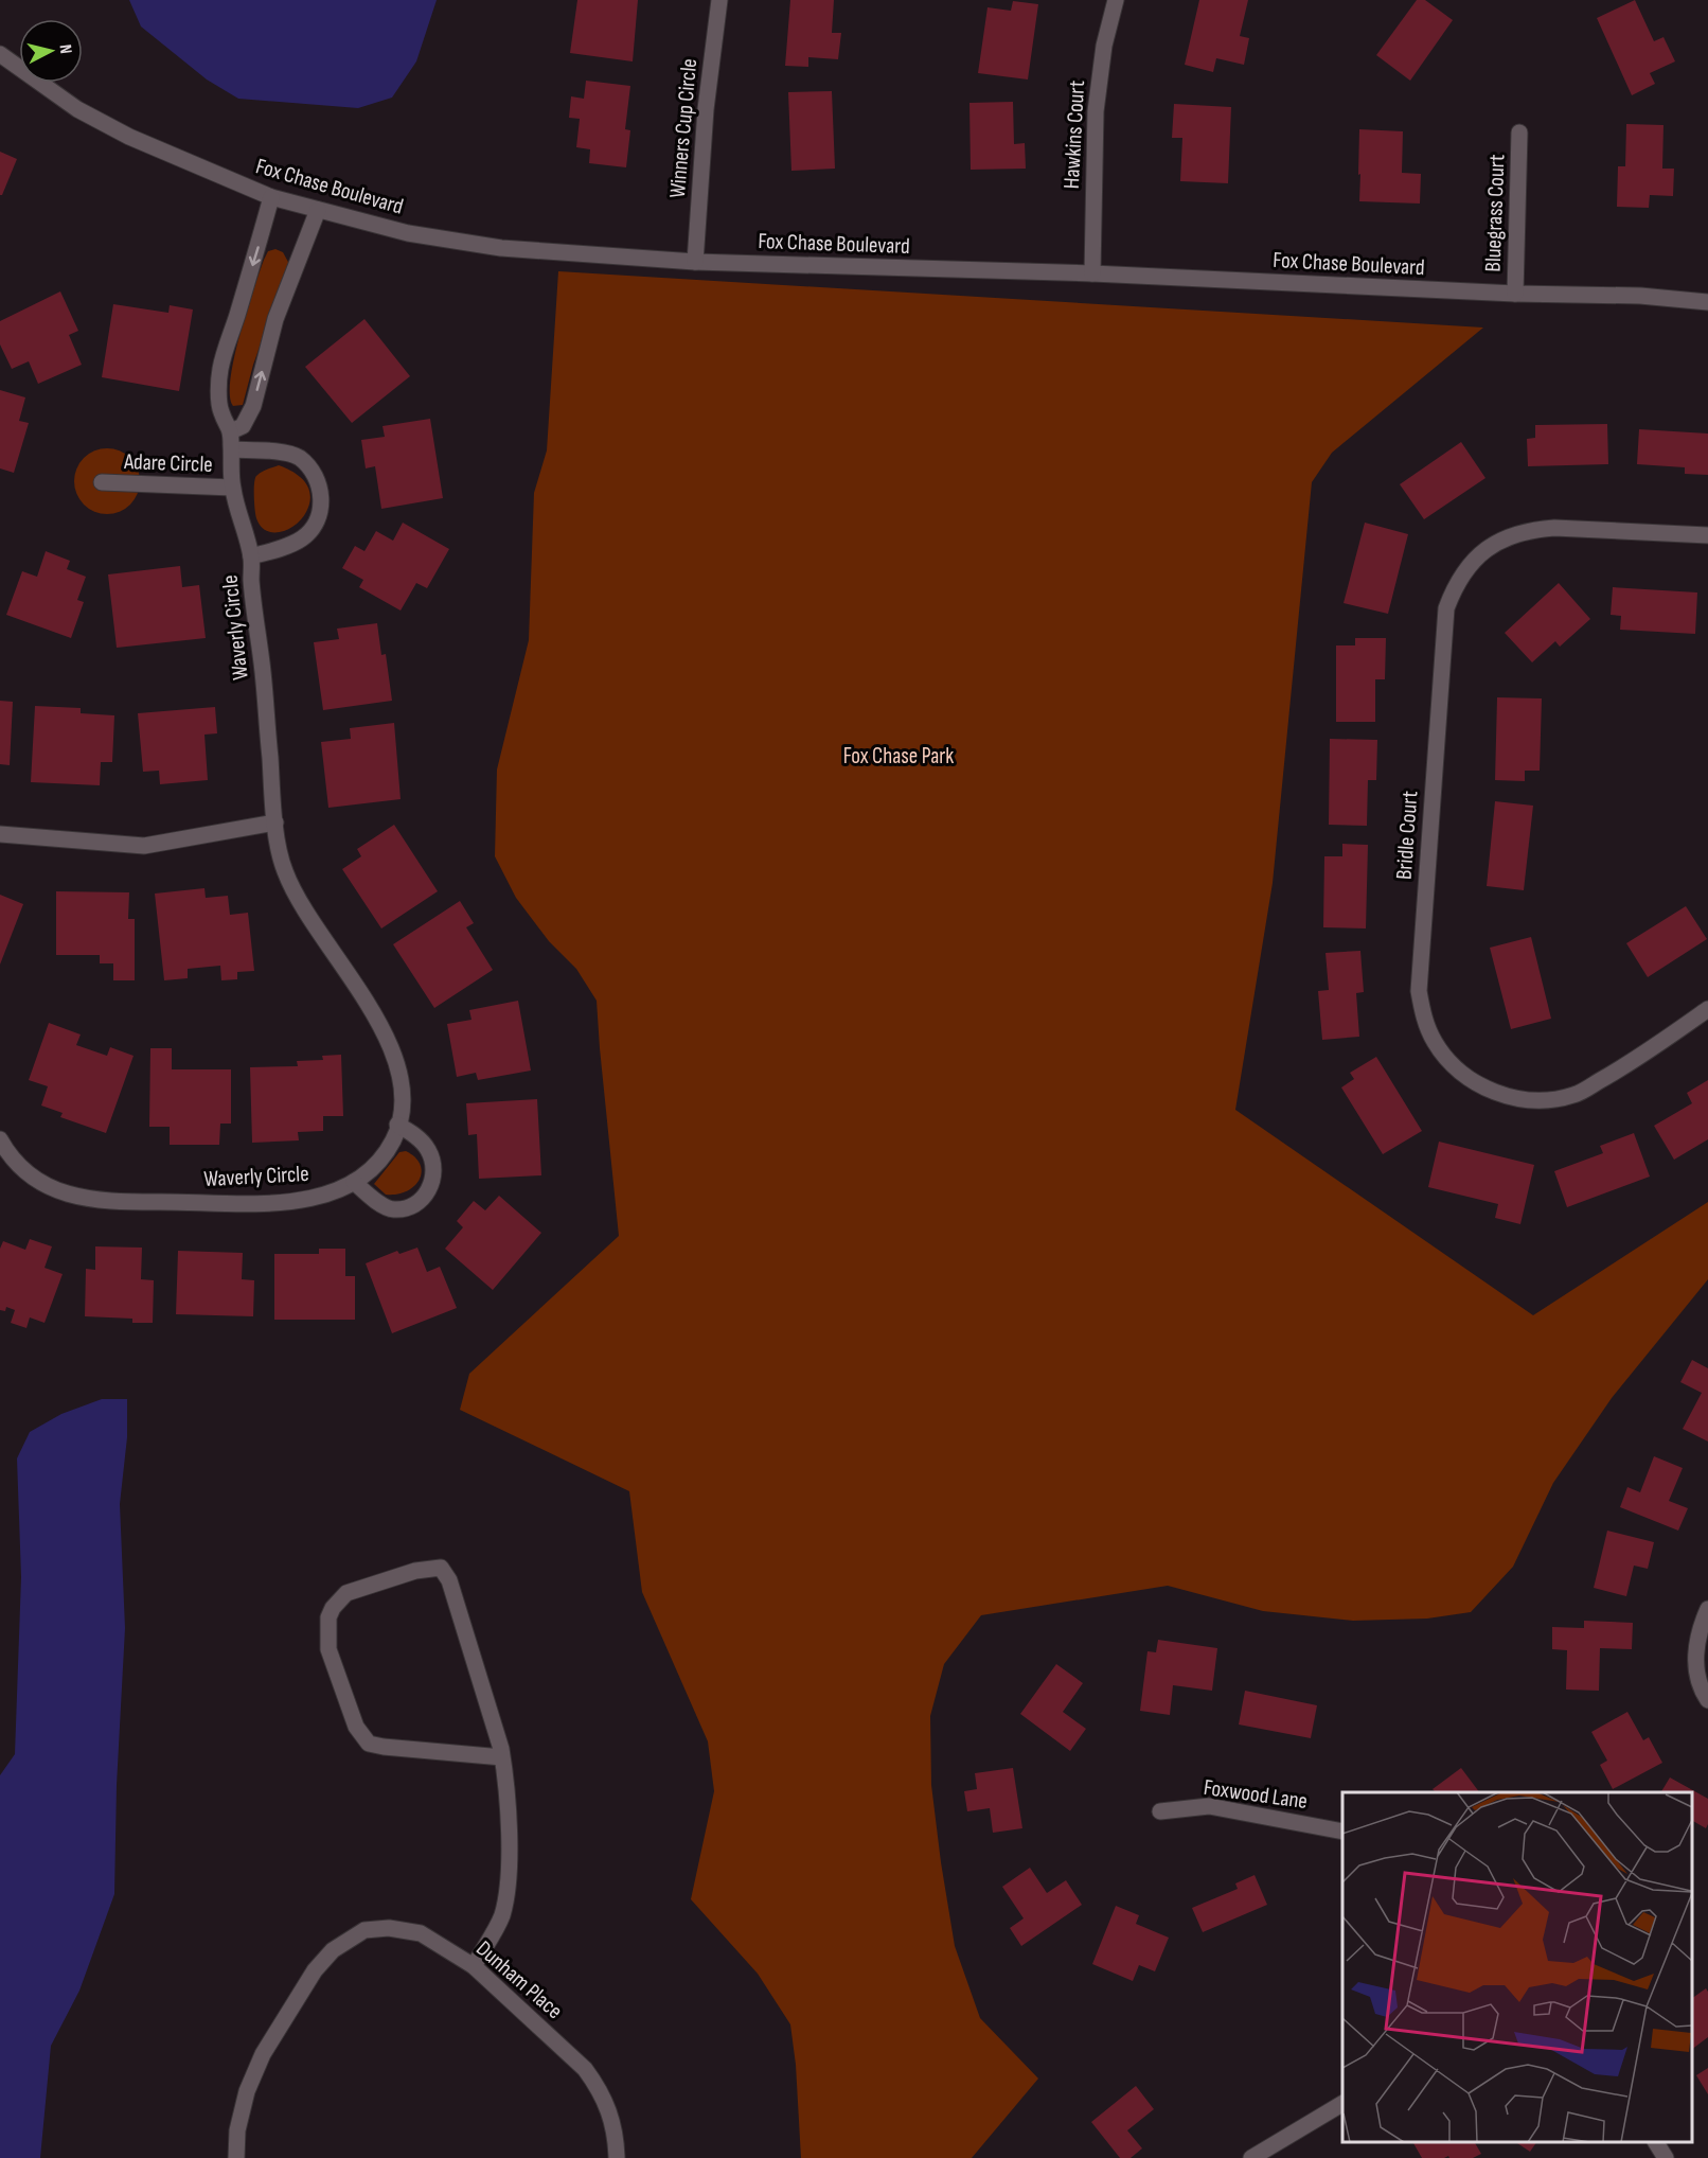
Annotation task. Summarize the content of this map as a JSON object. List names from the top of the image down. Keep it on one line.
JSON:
{"streets":{"street":["Winners Cup Circle","Hawkins Court","Fox Chase Boulevard","Bluegrass Court","Adare Circle","Waverly Circle","Bridle Court","Foxwood Lane","Dunham Place"]},"crossings":[["Winners Cup Circle","Fox Chase Boulevard"],["Hawkins Court","Fox Chase Boulevard"],["Fox Chase Boulevard","Bluegrass Court"],["Fox Chase Boulevard","Waverly Circle"],["Adare Circle","Waverly Circle"]],"parks":["Fox Chase Park"],"north":"right"}
